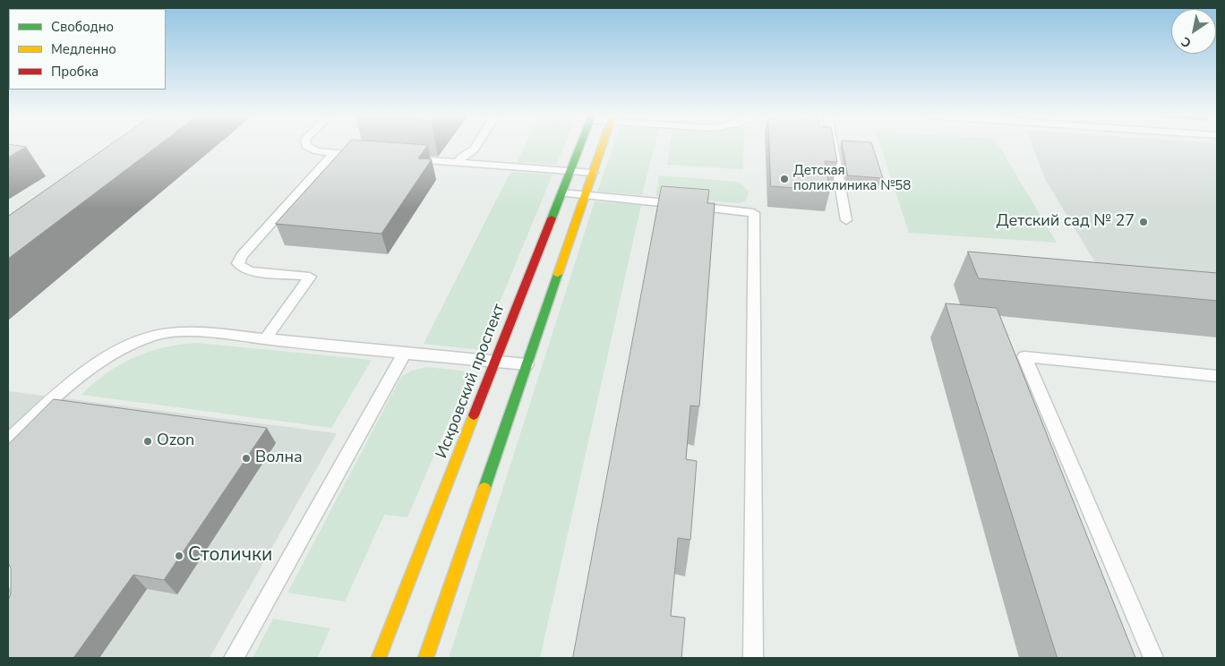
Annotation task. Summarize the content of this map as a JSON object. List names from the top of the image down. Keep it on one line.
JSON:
{"streets":{"street":["Искровский проспект"]},"places":["Детская поликлиника №58","Детский сад № 27","Ozon","Волна","Столички"],"legend":["Свободно","Медленно","Пробка"],"north":"bottom left"}
